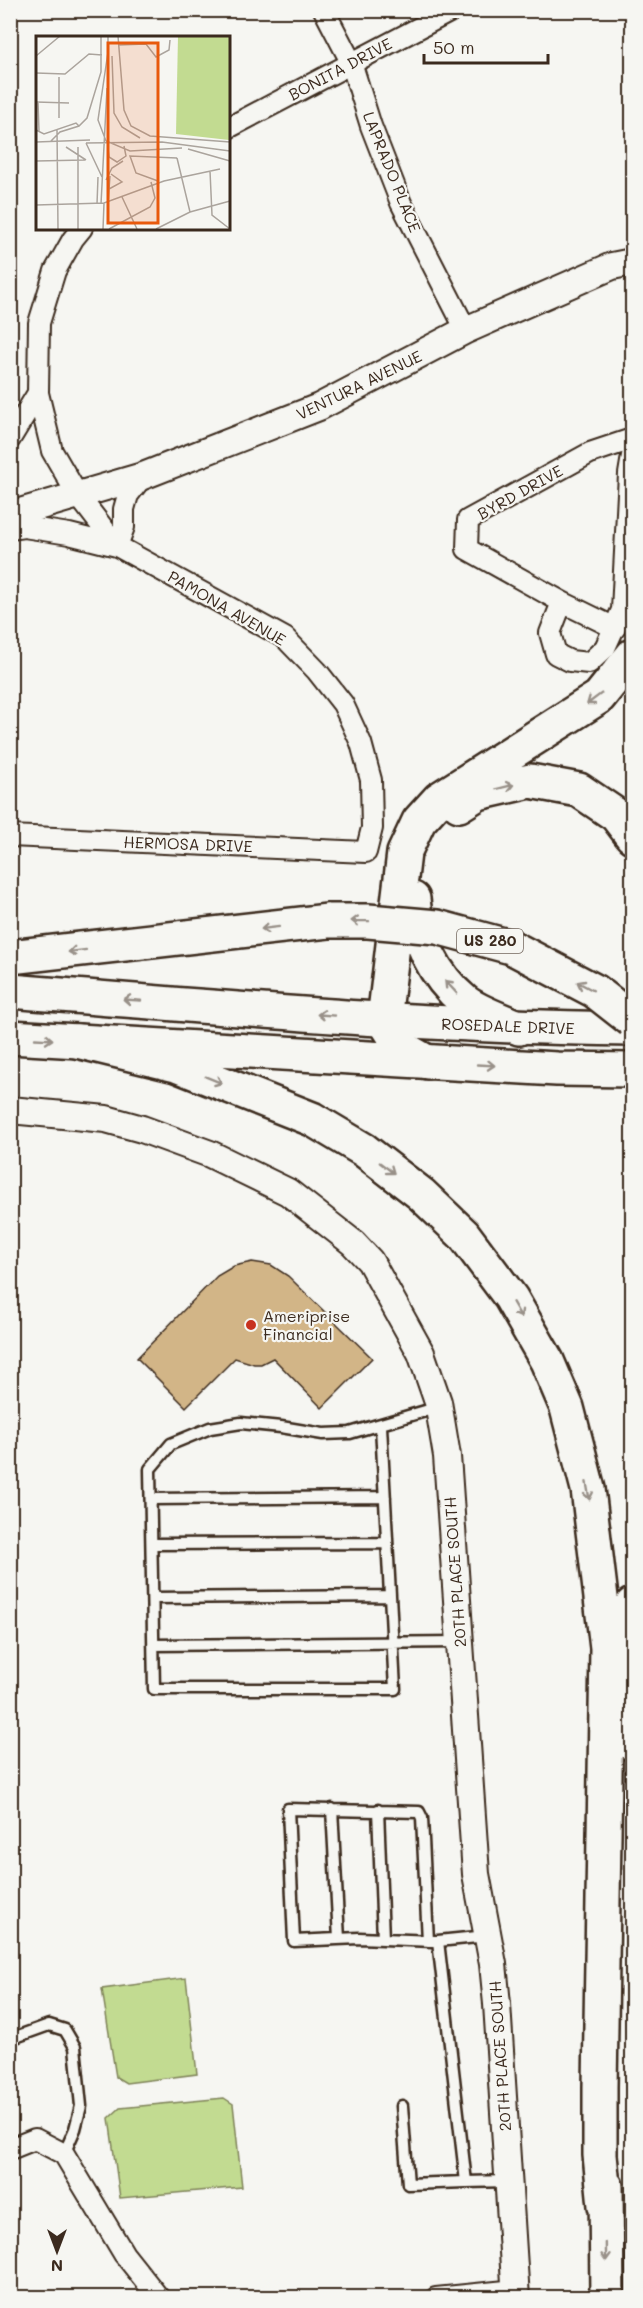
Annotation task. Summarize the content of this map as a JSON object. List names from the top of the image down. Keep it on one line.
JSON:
{"streets":{"highway":["US 280","ROSEDALE DRIVE"],"street":["BONITA DRIVE","LAPRADO PLACE","VENTURA AVENUE","BYRD DRIVE","PAMONA AVENUE","HERMOSA DRIVE","20TH PLACE SOUTH"]},"crossings":[["BONITA DRIVE","LAPRADO PLACE"],["LAPRADO PLACE","VENTURA AVENUE"],["VENTURA AVENUE","PAMONA AVENUE"],["PAMONA AVENUE","HERMOSA DRIVE"]],"places":["Ameriprise Financial"],"scale_bar":"50 m","north":"bottom"}
